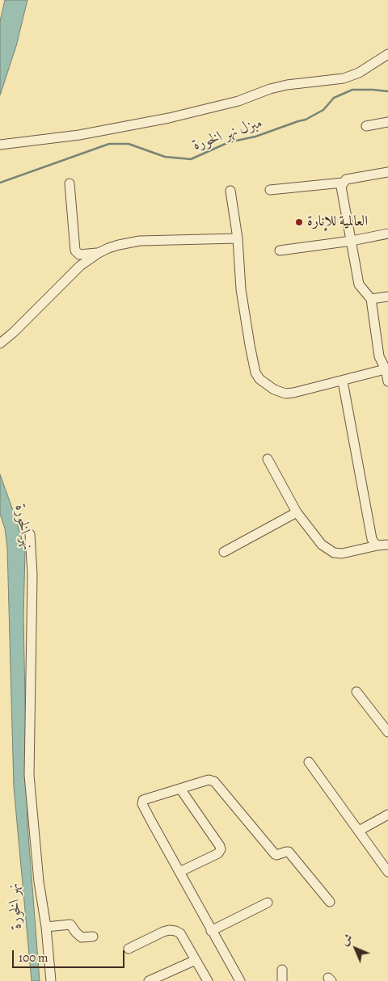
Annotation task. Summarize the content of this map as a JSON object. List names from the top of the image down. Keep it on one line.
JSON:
{"water":["مبزل نهر الخورة","نهر الخورة"],"places":["العالمية للإنارة"],"scale_bar":"100 m","north":"top left"}
